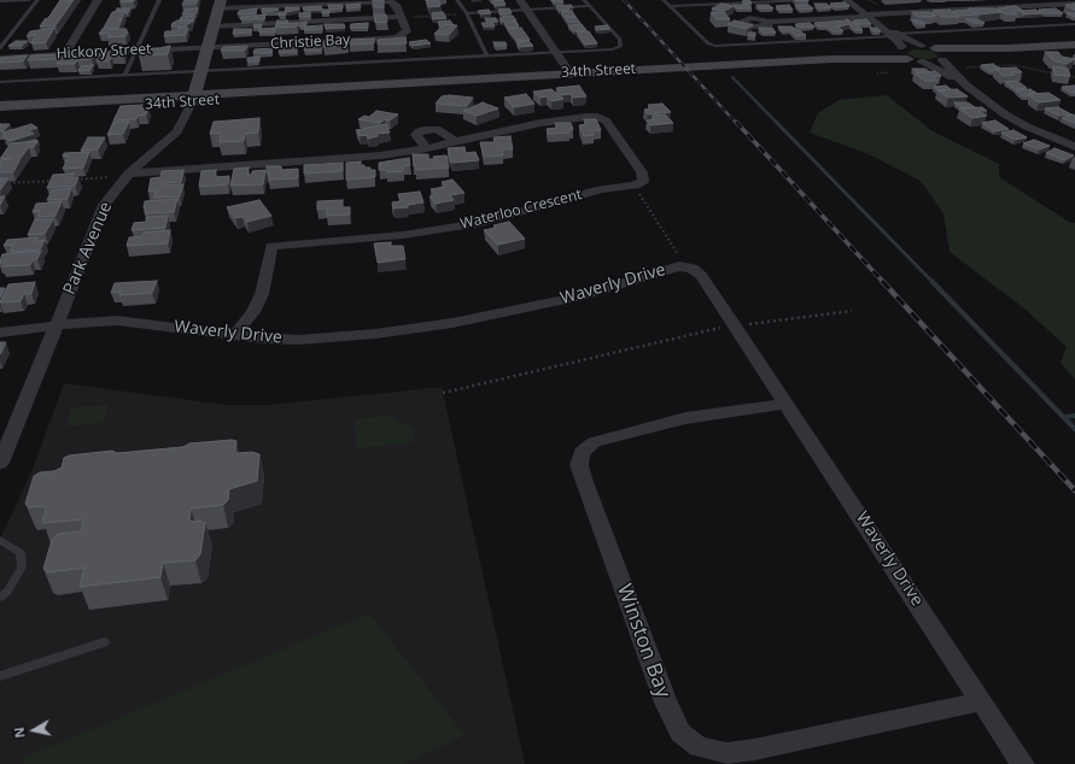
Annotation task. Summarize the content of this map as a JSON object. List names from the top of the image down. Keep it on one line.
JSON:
{"streets":{"main road":["34th Street","Park Avenue"],"street":["Christie Bay","Hickory Street","Waterloo Crescent","Waverly Drive","Winston Bay"]},"crossings":[["Christie Bay","Hickory Street"],["Christie Bay","Park Avenue"],["Hickory Street","Park Avenue"],["34th Street","Park Avenue"],["Waterloo Crescent","Waverly Drive"],["Park Avenue","Waverly Drive"],["Waverly Drive","Winston Bay"]],"north":"left"}
